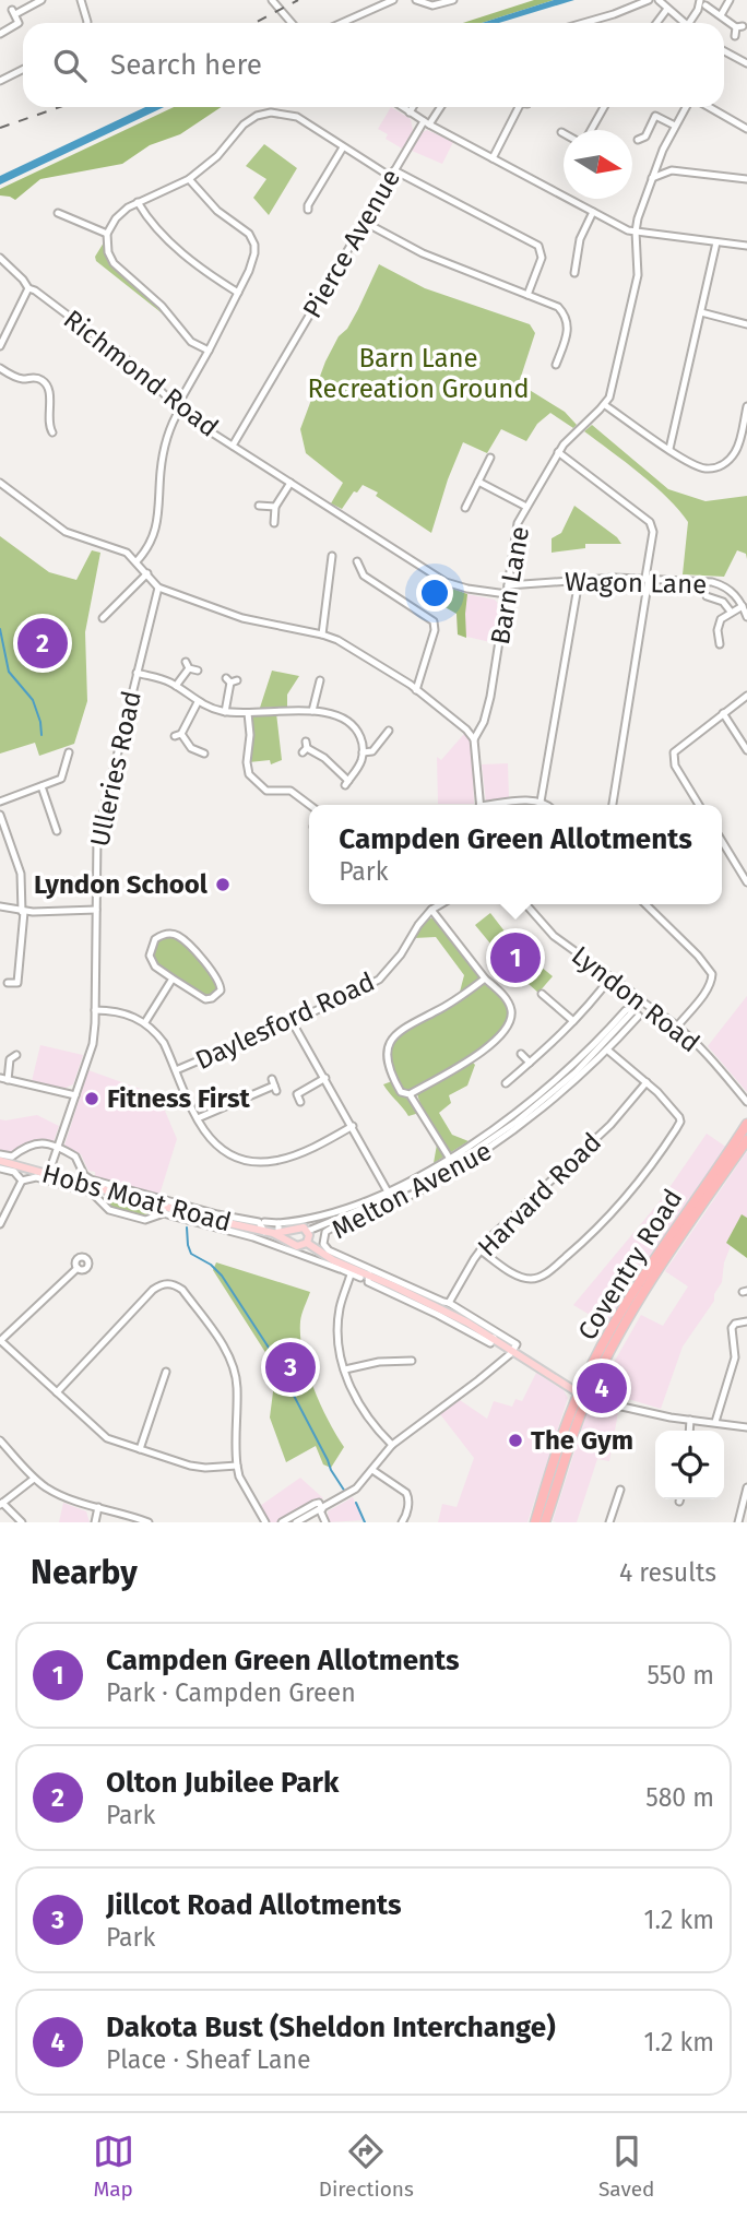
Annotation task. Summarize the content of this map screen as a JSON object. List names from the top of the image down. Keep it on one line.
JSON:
{"streets":{"highway":["Coventry Road"],"main road":["Hobs Moat Road"],"street":["Pierce Avenue","Richmond Road","Wagon Lane","Barn Lane","Ulleries Road","Lyndon Road","Daylesford Road","Melton Avenue","Harvard Road"]},"crossings":[["Pierce Avenue","Richmond Road"],["Richmond Road","Barn Lane"],["Wagon Lane","Barn Lane"],["Ulleries Road","Hobs Moat Road"],["Lyndon Road","Melton Avenue"],["Melton Avenue","Harvard Road"],["Melton Avenue","Hobs Moat Road"]],"parks":["Barn Lane Recreation Ground"],"places":["Lyndon School","Fitness First","The Gym"],"north":"right","page":{"search":"Search here","pins":["2","1","3","4"],"popup":["Campden Green Allotments","Park"],"heading":["Nearby","4 results"],"list":[{"mark":"1","name":"Campden Green Allotments","note":"Park · Campden Green","value":"550 m"},{"mark":"2","name":"Olton Jubilee Park","note":"Park","value":"580 m"},{"mark":"3","name":"Jillcot Road Allotments","note":"Park","value":"1.2 km"},{"mark":"4","name":"Dakota Bust (Sheldon Interchange)","note":"Place · Sheaf Lane","value":"1.2 km"}],"nav":["Map","Directions","Saved"]}}
